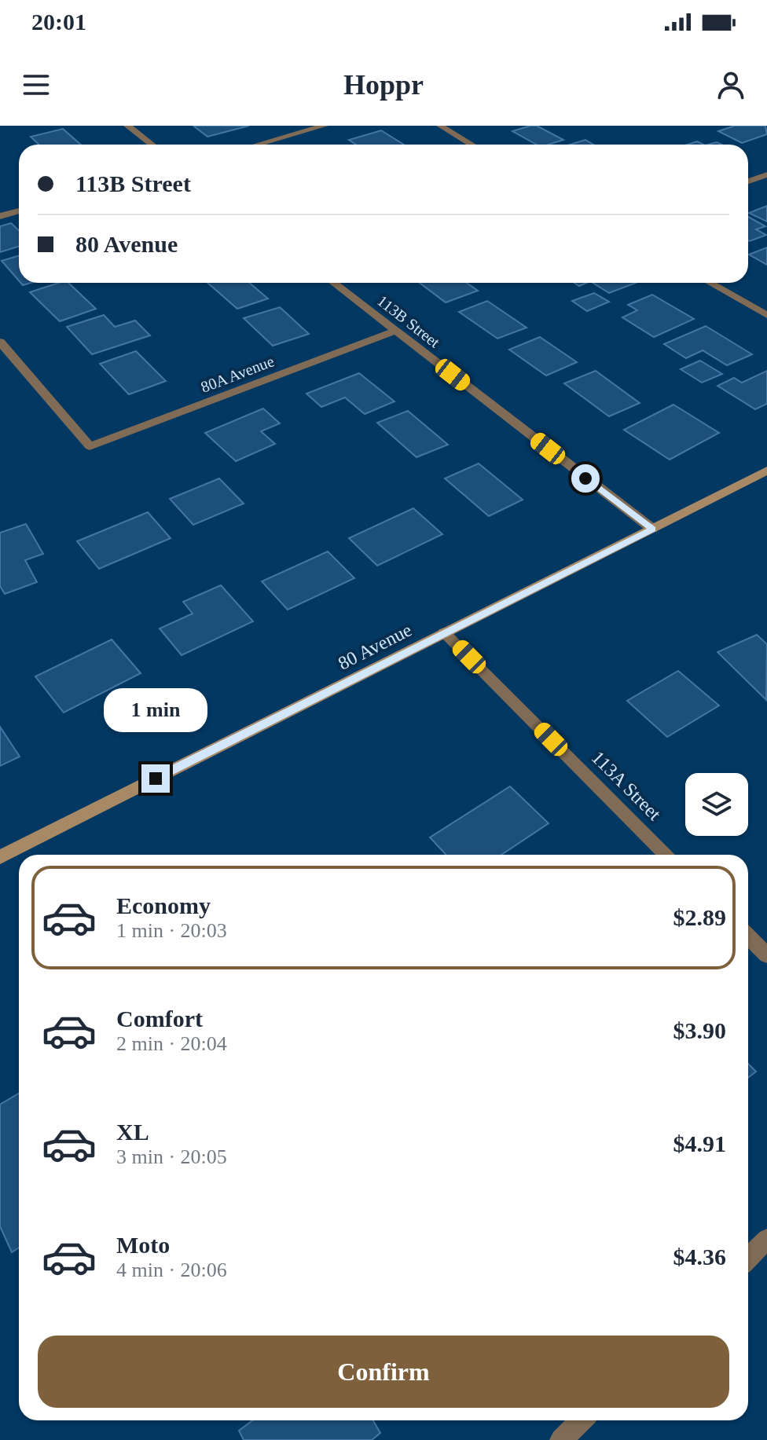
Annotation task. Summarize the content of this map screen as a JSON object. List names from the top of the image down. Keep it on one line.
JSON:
{"streets":{"street":["113B Street","80A Avenue","80 Avenue","113A Street"]},"crossings":[["113B Street","80A Avenue"],["113B Street","80 Avenue"],["80 Avenue","113A Street"]],"page":{"status":"20:01","header":"Hoppr","banner":["113B Street","80 Avenue"],"bubble":"1 min","list":[{"name":"Economy","note":"1 min · 20:03","value":"$2.89"},{"name":"Comfort","note":"2 min · 20:04","value":"$3.90"},{"name":"XL","note":"3 min · 20:05","value":"$4.91"},{"name":"Moto","note":"4 min · 20:06","value":"$4.36"}],"buttons":"Confirm"}}
